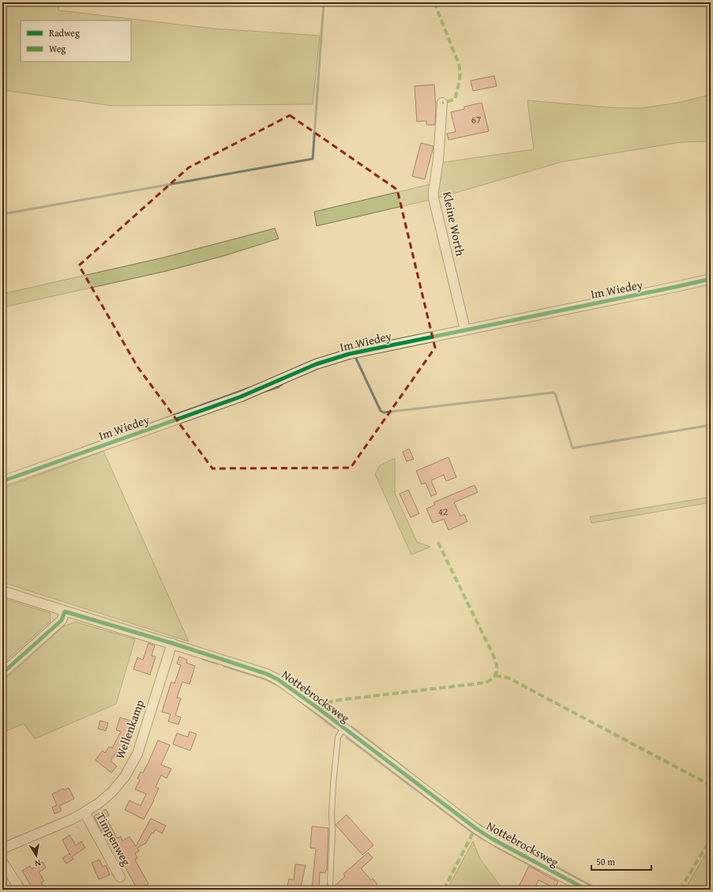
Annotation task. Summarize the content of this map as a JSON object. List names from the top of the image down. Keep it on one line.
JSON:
{"streets":{"street":["Kleine Worth","Im Wiedey","Nottebrocksweg","Wellenkamp","Timpenweg"]},"crossings":[["Kleine Worth","Im Wiedey"],["Nottebrocksweg","Wellenkamp"],["Wellenkamp","Timpenweg"]],"house_numbers":["67","42"],"legend":["Radweg","Weg"],"scale_bar":"50 m","north":"bottom"}
